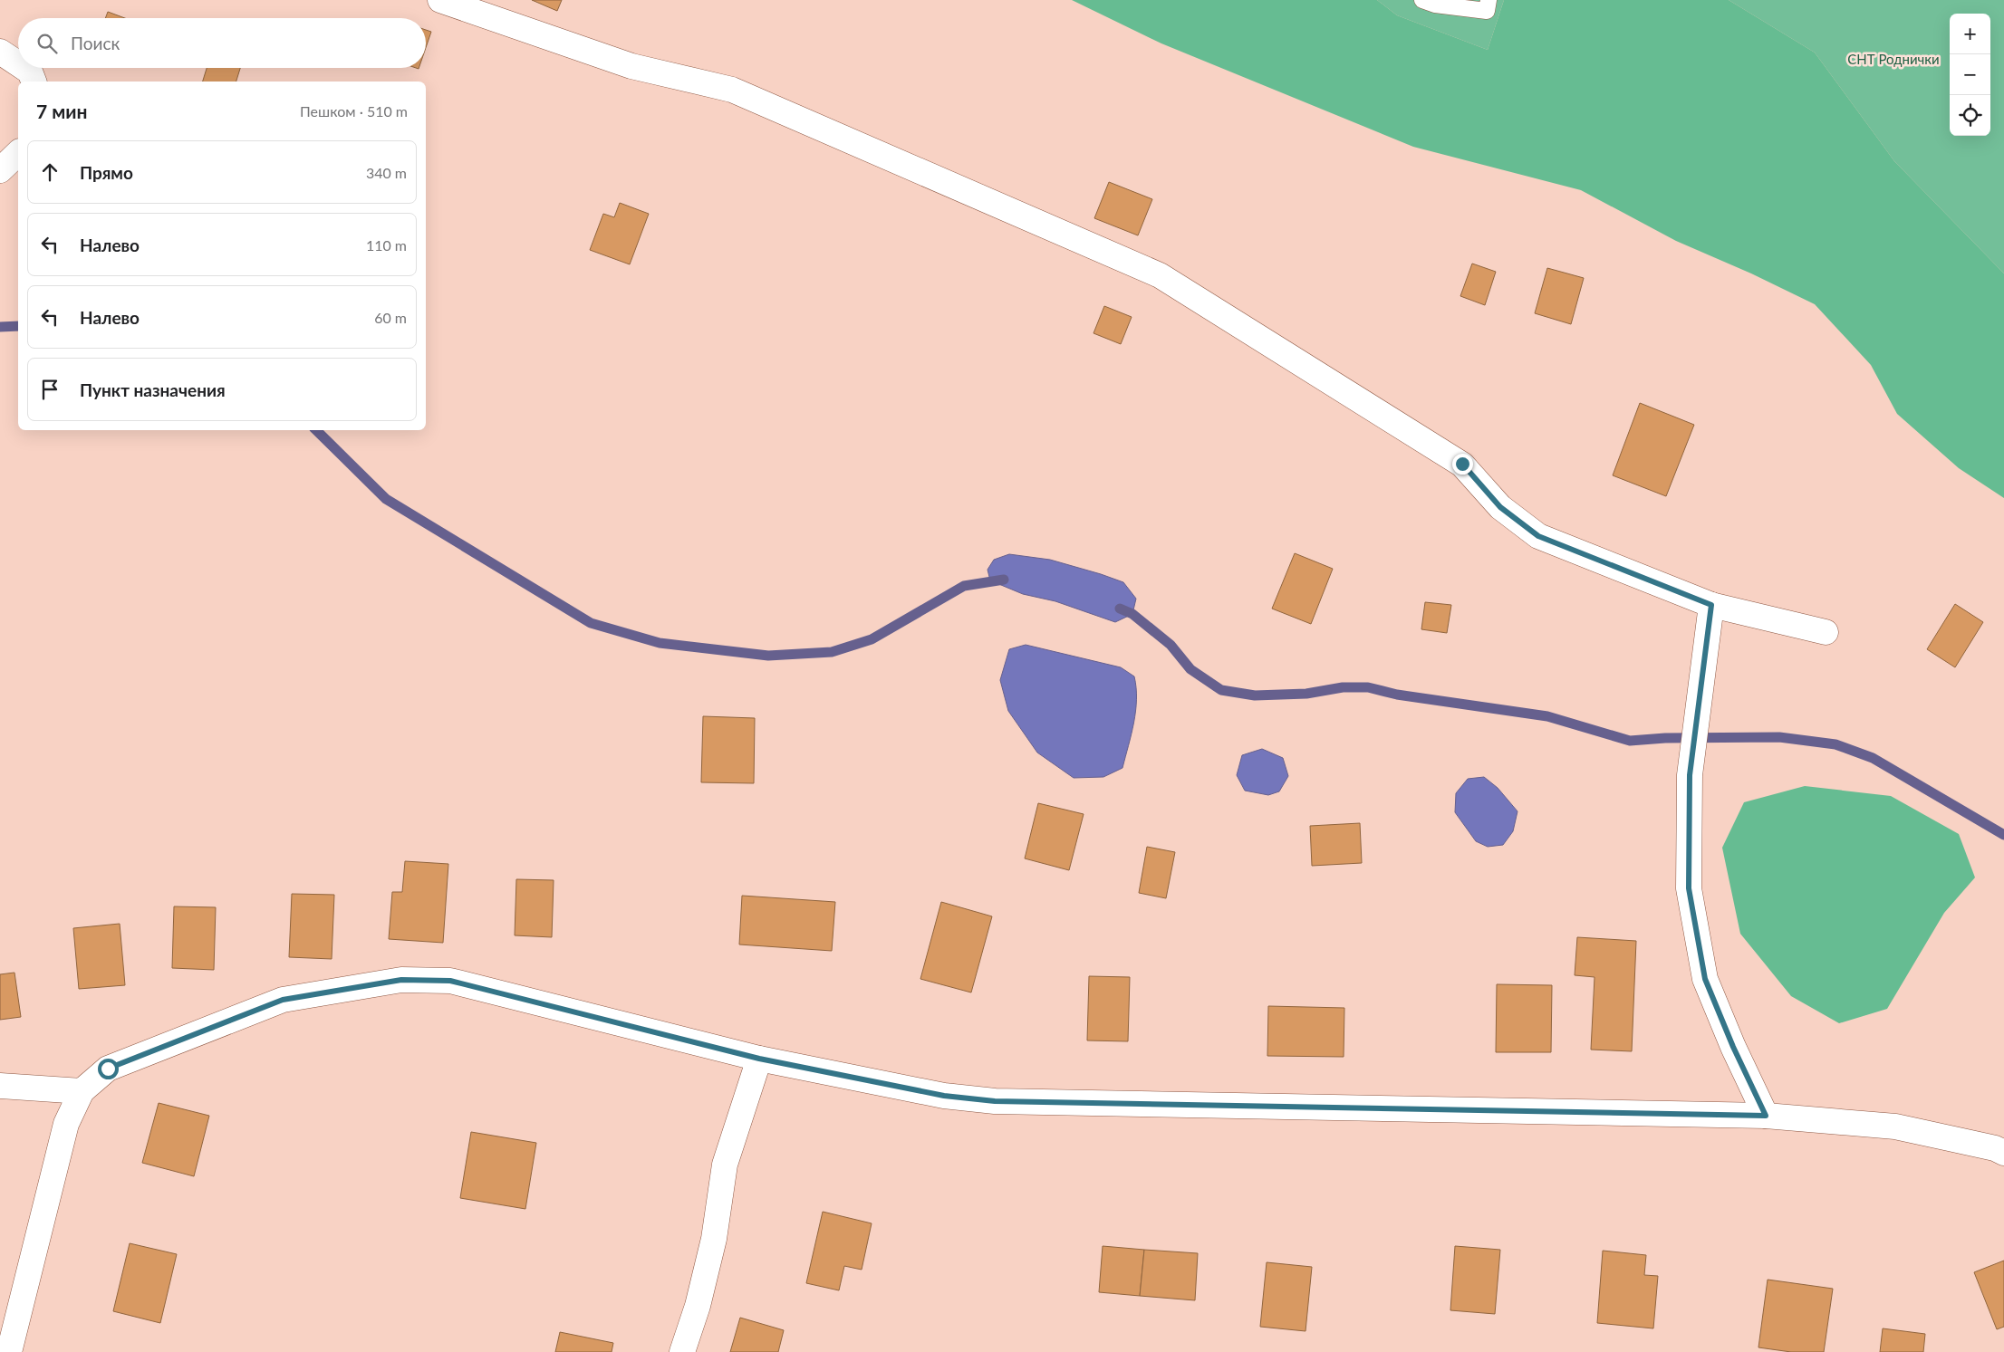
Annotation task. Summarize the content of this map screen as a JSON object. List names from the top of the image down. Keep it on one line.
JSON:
{"parks":["СНТ Роднички"],"page":{"map_buttons":["+","−"],"search":"Поиск","heading":["7 мин","Пешком · 510 m"],"list":[["Прямо","340 m"],["Налево","110 m"],["Налево","60 m"],"Пункт назначения"]}}
